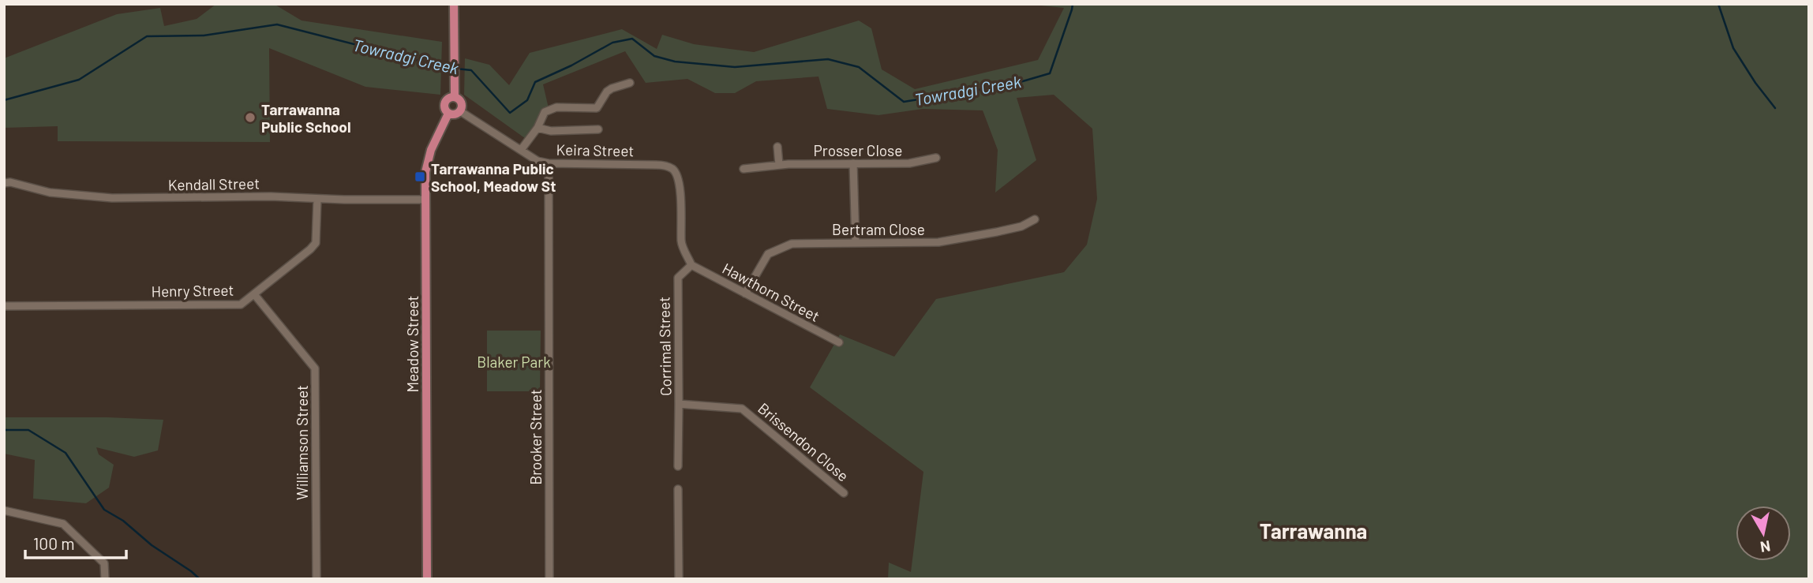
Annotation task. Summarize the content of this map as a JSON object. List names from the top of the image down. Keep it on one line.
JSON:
{"streets":{"main road":["Meadow Street"],"street":["Keira Street","Prosser Close","Kendall Street","Bertram Close","Henry Street","Hawthorn Street","Corrimal Street","Brooker Street","Brissendon Close","Williamson Street"]},"crossings":[["Keira Street","Hawthorn Street"],["Keira Street","Meadow Street"],["Keira Street","Corrimal Street"],["Keira Street","Brooker Street"],["Kendall Street","Henry Street"],["Kendall Street","Meadow Street"],["Bertram Close","Hawthorn Street"],["Henry Street","Williamson Street"],["Hawthorn Street","Corrimal Street"],["Corrimal Street","Brissendon Close"]],"districts":["Tarrawanna"],"water":["Towradgi Creek"],"parks":["Blaker Park"],"places":{"other":["Tarrawanna Public School"],"transit":["Tarrawanna Public School, Meadow St"]},"scale_bar":"100 m","north":"bottom"}
